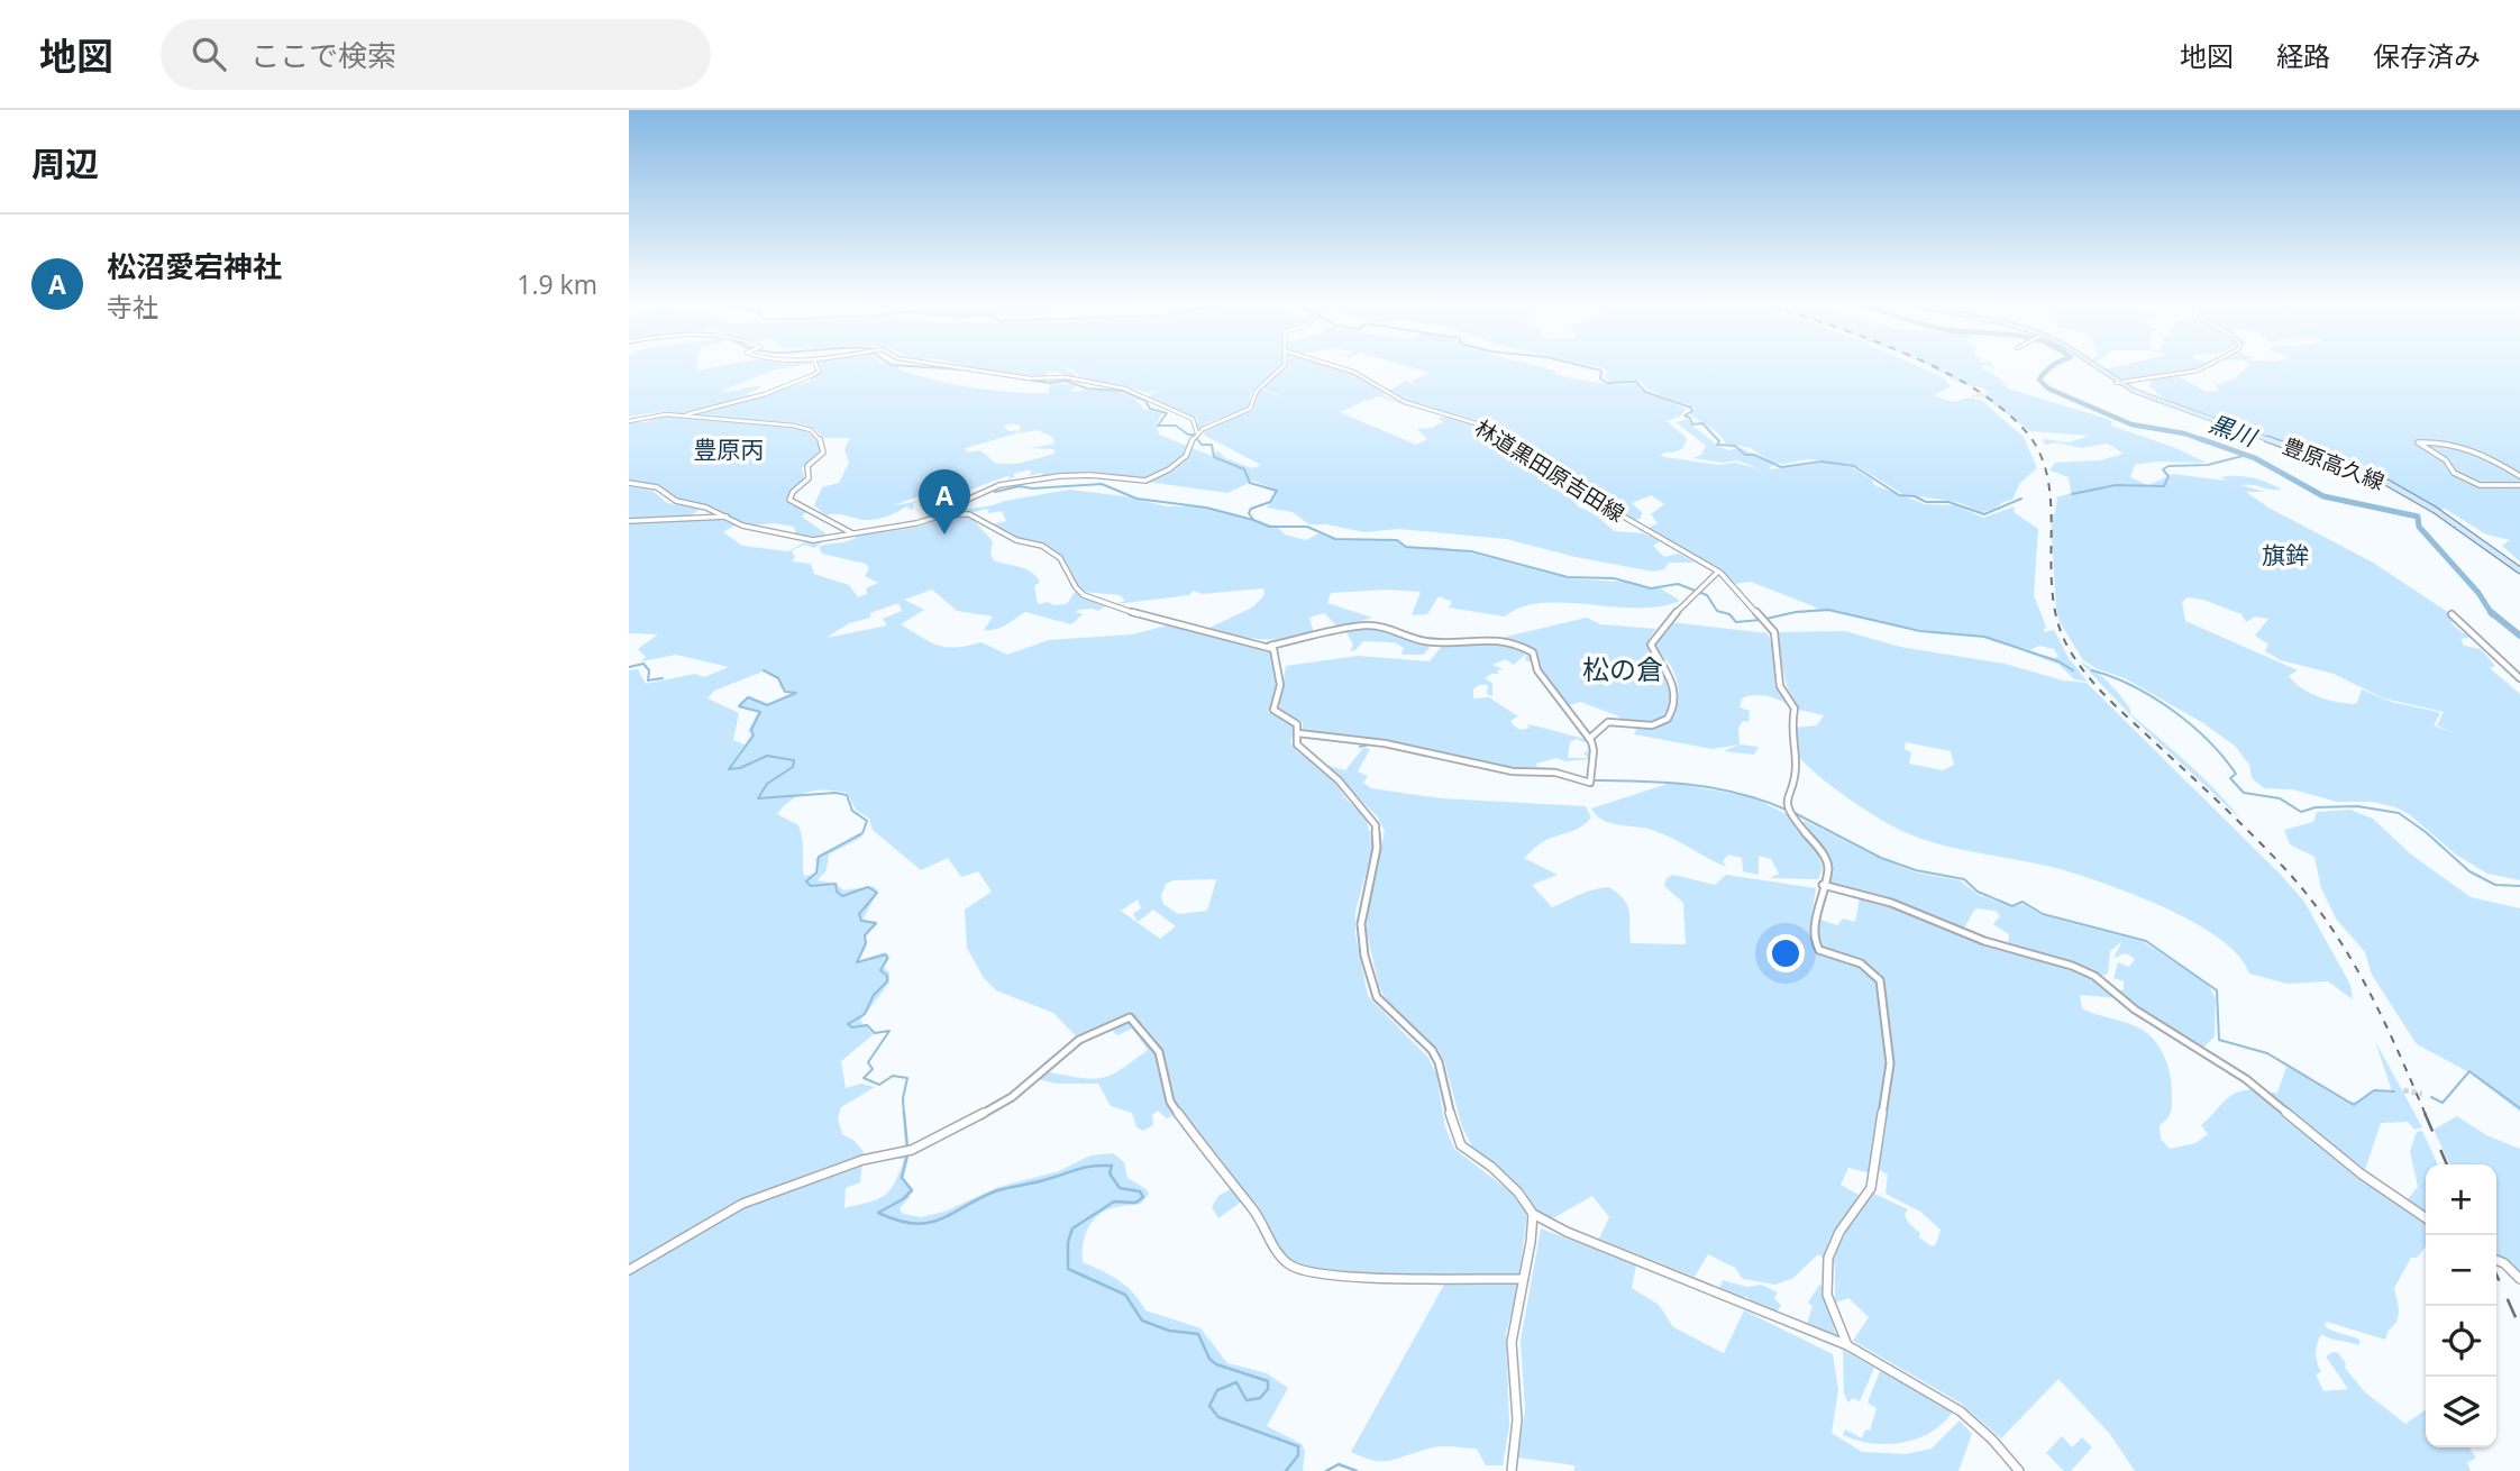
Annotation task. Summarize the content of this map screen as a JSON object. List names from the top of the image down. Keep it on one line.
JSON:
{"streets":{"main road":["豊原高久線"],"street":["林道黒田原吉田線"]},"districts":["豊原丙","旗鉾","松の倉"],"water":["黒川"],"page":{"header":"地図","search":"ここで検索","nav":["地図","経路","保存済み"],"heading":"周辺","list":[{"mark":"A","name":"松沼愛宕神社","note":"寺社","value":"1.9 km"}],"pins":"A","map_buttons":["+","−"]}}
